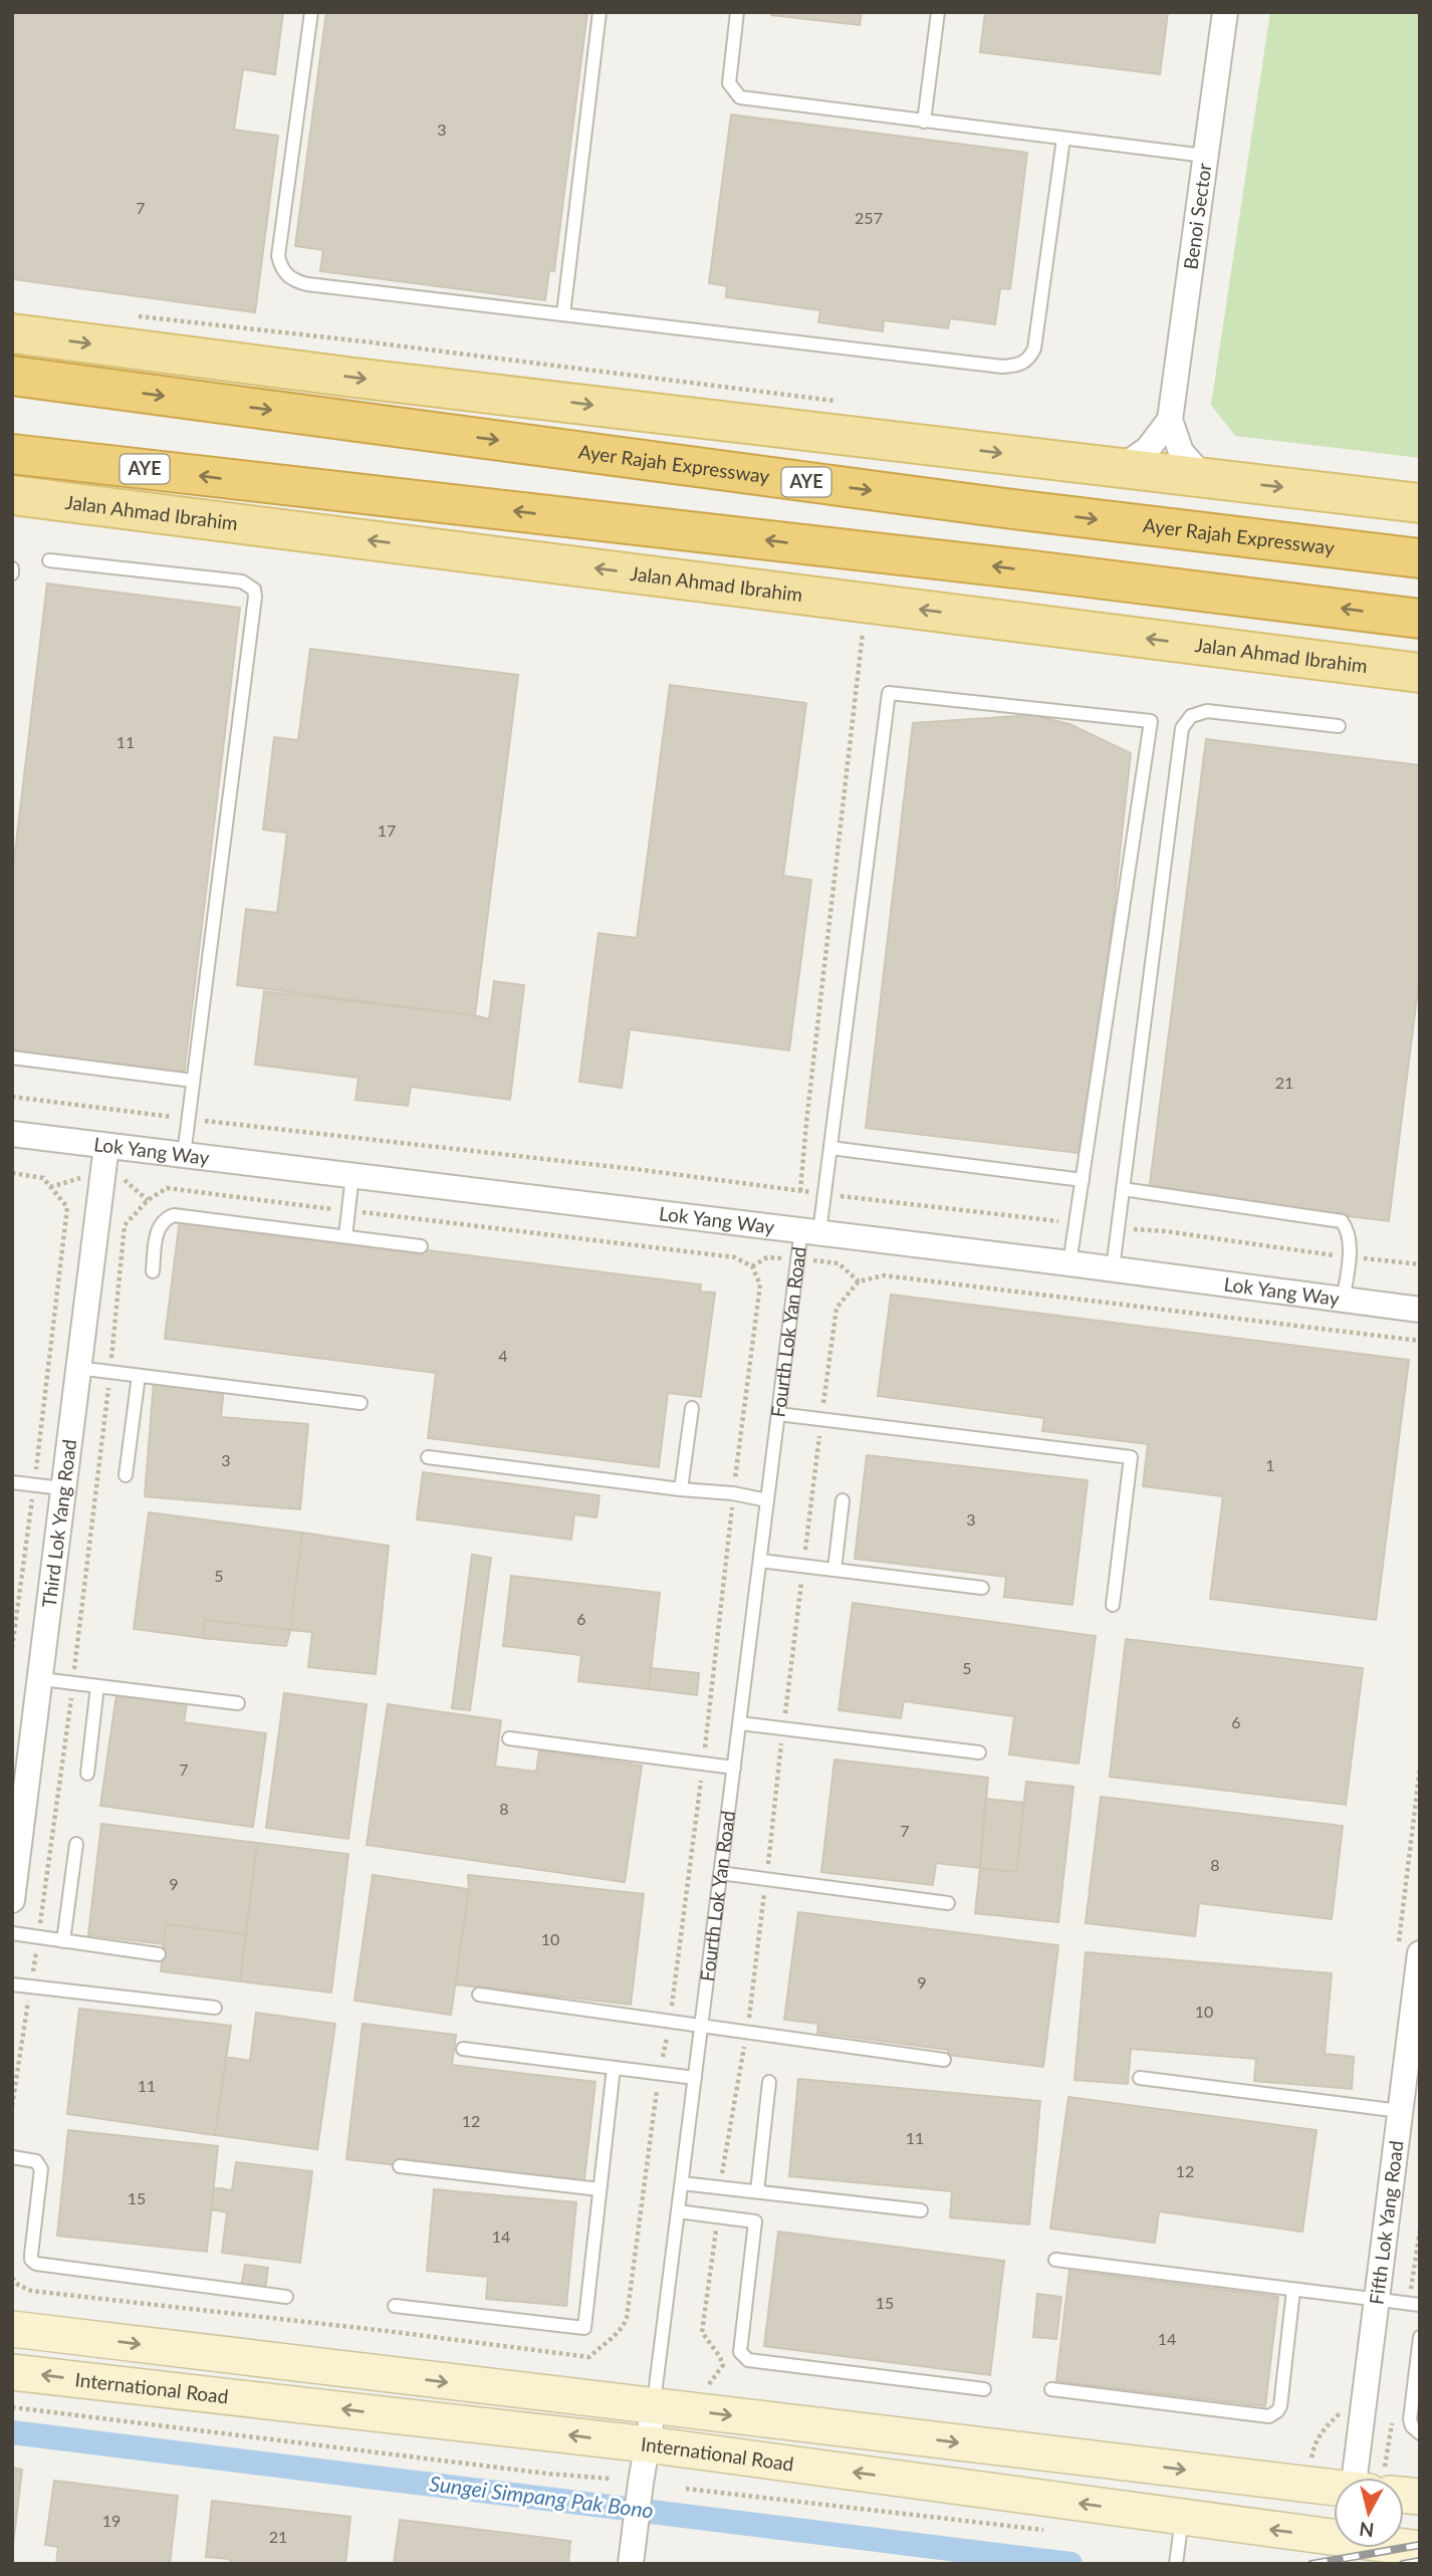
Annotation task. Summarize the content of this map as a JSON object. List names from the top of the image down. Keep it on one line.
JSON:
{"streets":{"highway":["Ayer Rajah Expressway","AYE"],"main road":["Jalan Ahmad Ibrahim","International Road"],"street":["Benoi Sector","Lok Yang Way","Fourth Lok Yan Road","Third Lok Yang Road","Fifth Lok Yang Road"]},"crossings":[["Lok Yang Way","Fourth Lok Yan Road"],["Lok Yang Way","Third Lok Yang Road"],["Fourth Lok Yan Road","International Road"]],"water":["Sungei Simpang Pak Bono"],"house_numbers":["3","7","257","11","17","21","4","3","1","3","5","6","5","6","7","8","7","8","9","10","9","10","11","12","11","12","15","14","15","14","19","21"],"north":"bottom"}
